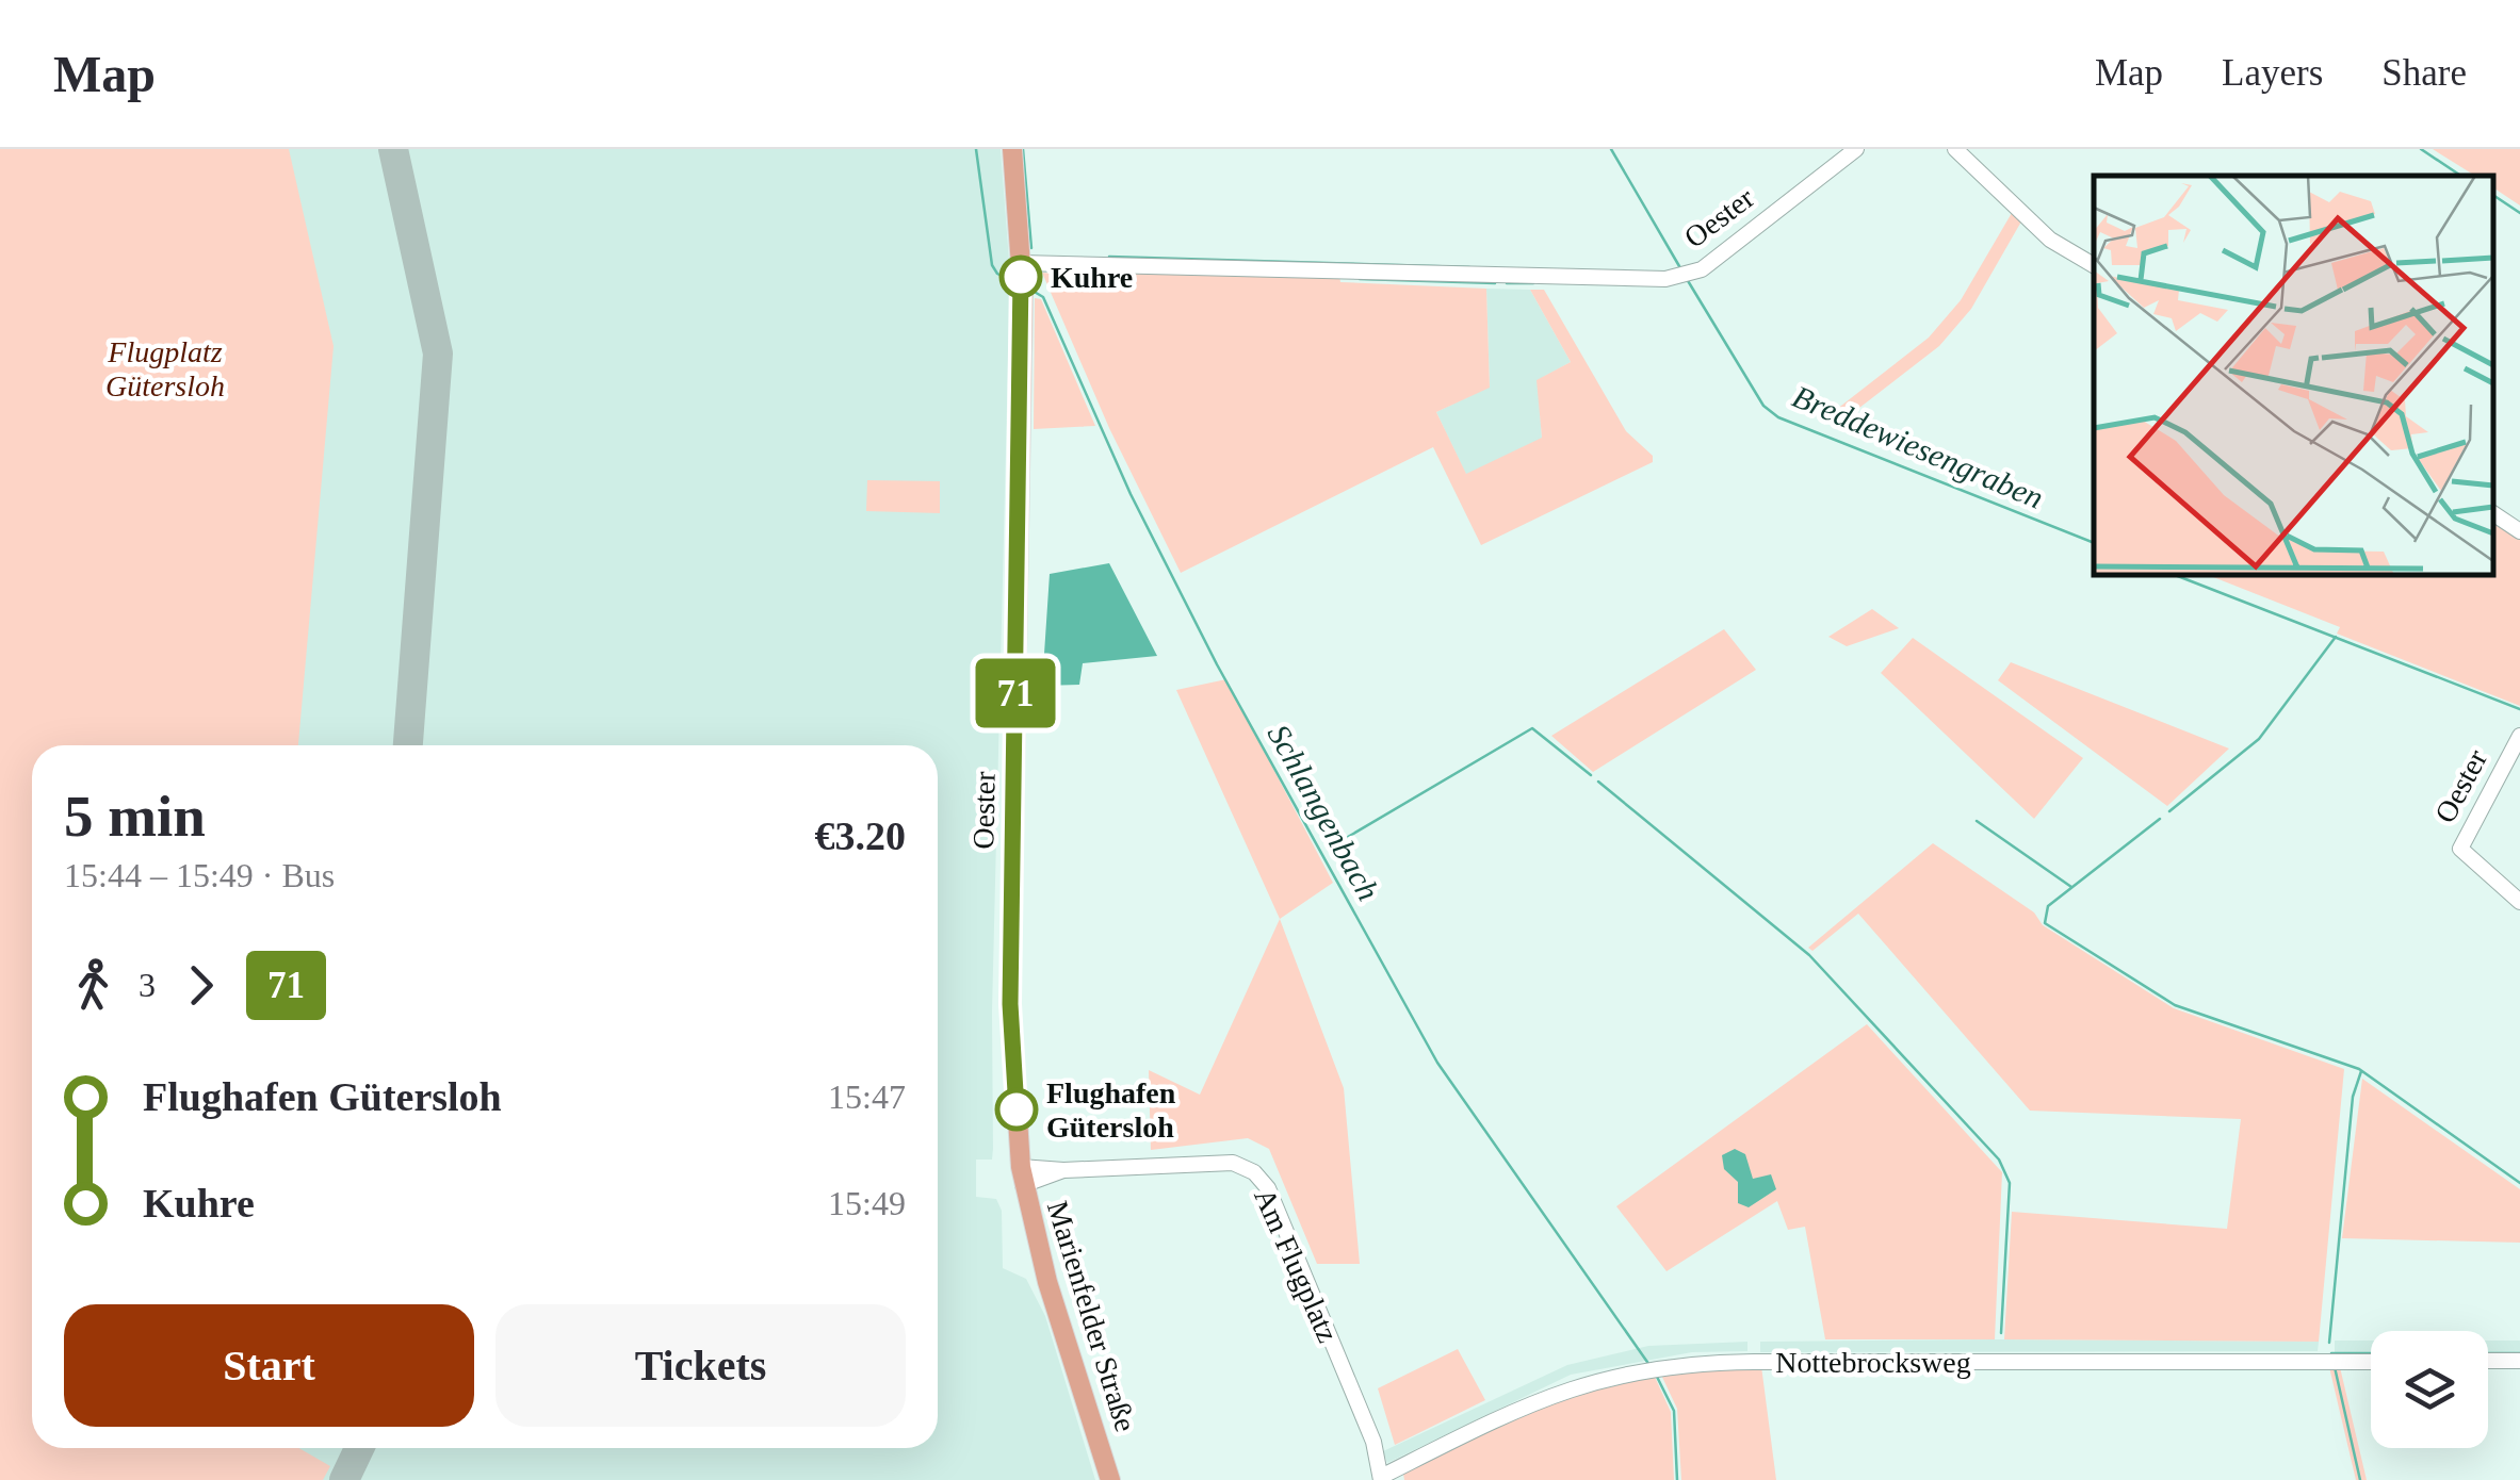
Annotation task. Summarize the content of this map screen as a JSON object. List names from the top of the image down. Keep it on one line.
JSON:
{"streets":{"main road":["Oester","Marienfelder Straße"],"street":["Am Flugplatz","Nottebrocksweg"]},"crossings":[["Oester","Am Flugplatz"],["Oester","Marienfelder Straße"],["Am Flugplatz","Marienfelder Straße"],["Am Flugplatz","Nottebrocksweg"]],"water":["Breddewiesengraben","Schlangenbach"],"parks":["Flugplatz Gütersloh"],"places":["Kuhre","Flughafen Gütersloh"],"lines":["bus line 71"],"page":{"header":"Map","nav":["Map","Layers","Share"],"on_map":"71","heading":["5 min","15:44 – 15:49 · Bus","€3.20"],"legs":["3","71"],"list":[{"name":"Flughafen Gütersloh","value":"15:47"},{"name":"Kuhre","value":"15:49"}],"buttons":["Start","Tickets"]}}
